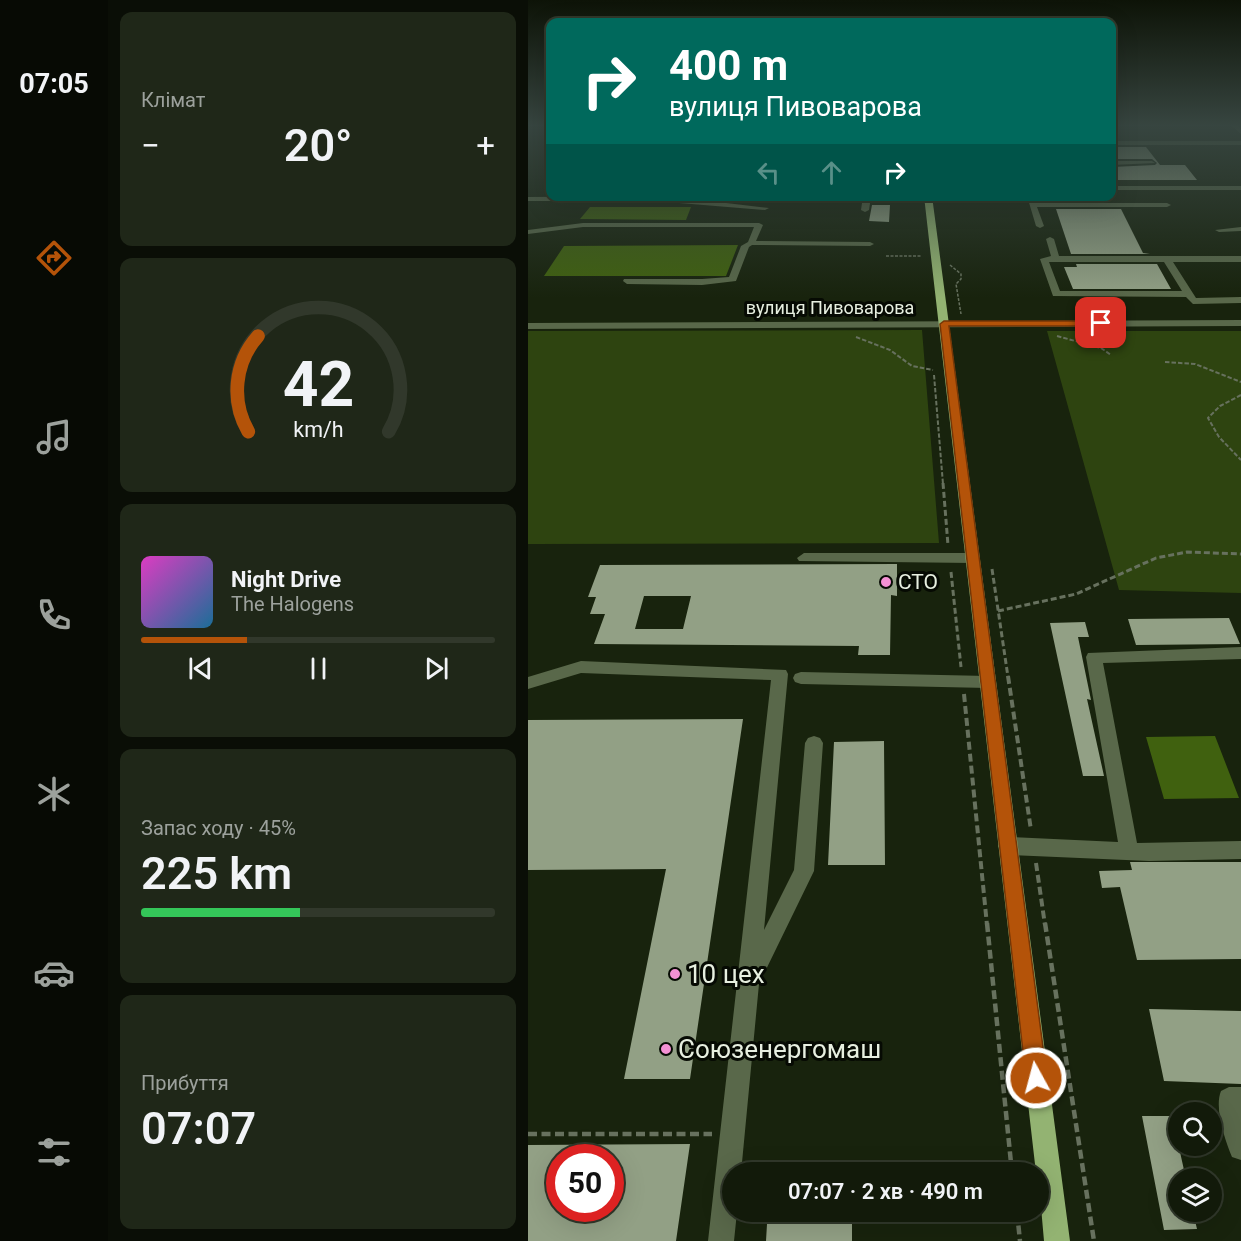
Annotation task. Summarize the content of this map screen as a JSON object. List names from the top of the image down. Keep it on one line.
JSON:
{"streets":{"street":["вулиця Пивоварова"]},"places":["СТО","10 цех","Союзенергомаш"],"page":{"tabs":"07:05","tile":["Клімат",["Запас ходу · 45%","225 km"],["Прибуття","07:07"]],"turn":["400 m","вулиця Пивоварова"],"heat":["−","20°","+"],"song":["Night Drive","The Halogens"],"limit":"50","trip":"07:07 · 2 хв · 490 m","gauge":["42","km/h"]}}
